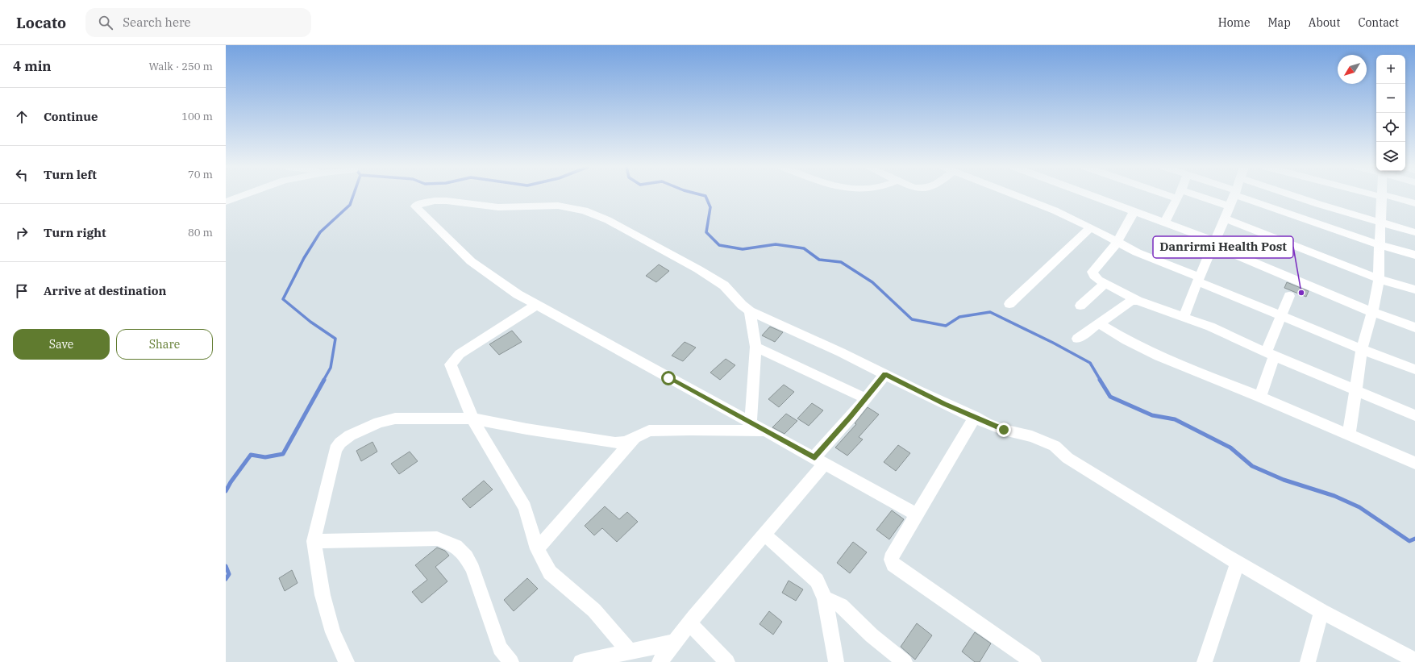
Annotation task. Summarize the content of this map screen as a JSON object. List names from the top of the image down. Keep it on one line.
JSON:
{"places":["Danrirmi Health Post"],"north":"bottom left","page":{"header":"Locato","search":"Search here","nav":["Home","Map","About","Contact"],"heading":["4 min","Walk · 250 m"],"map_buttons":["+","−"],"list":[["Continue","100 m"],["Turn left","70 m"],["Turn right","80 m"],"Arrive at destination"],"buttons":["Save","Share"]}}
